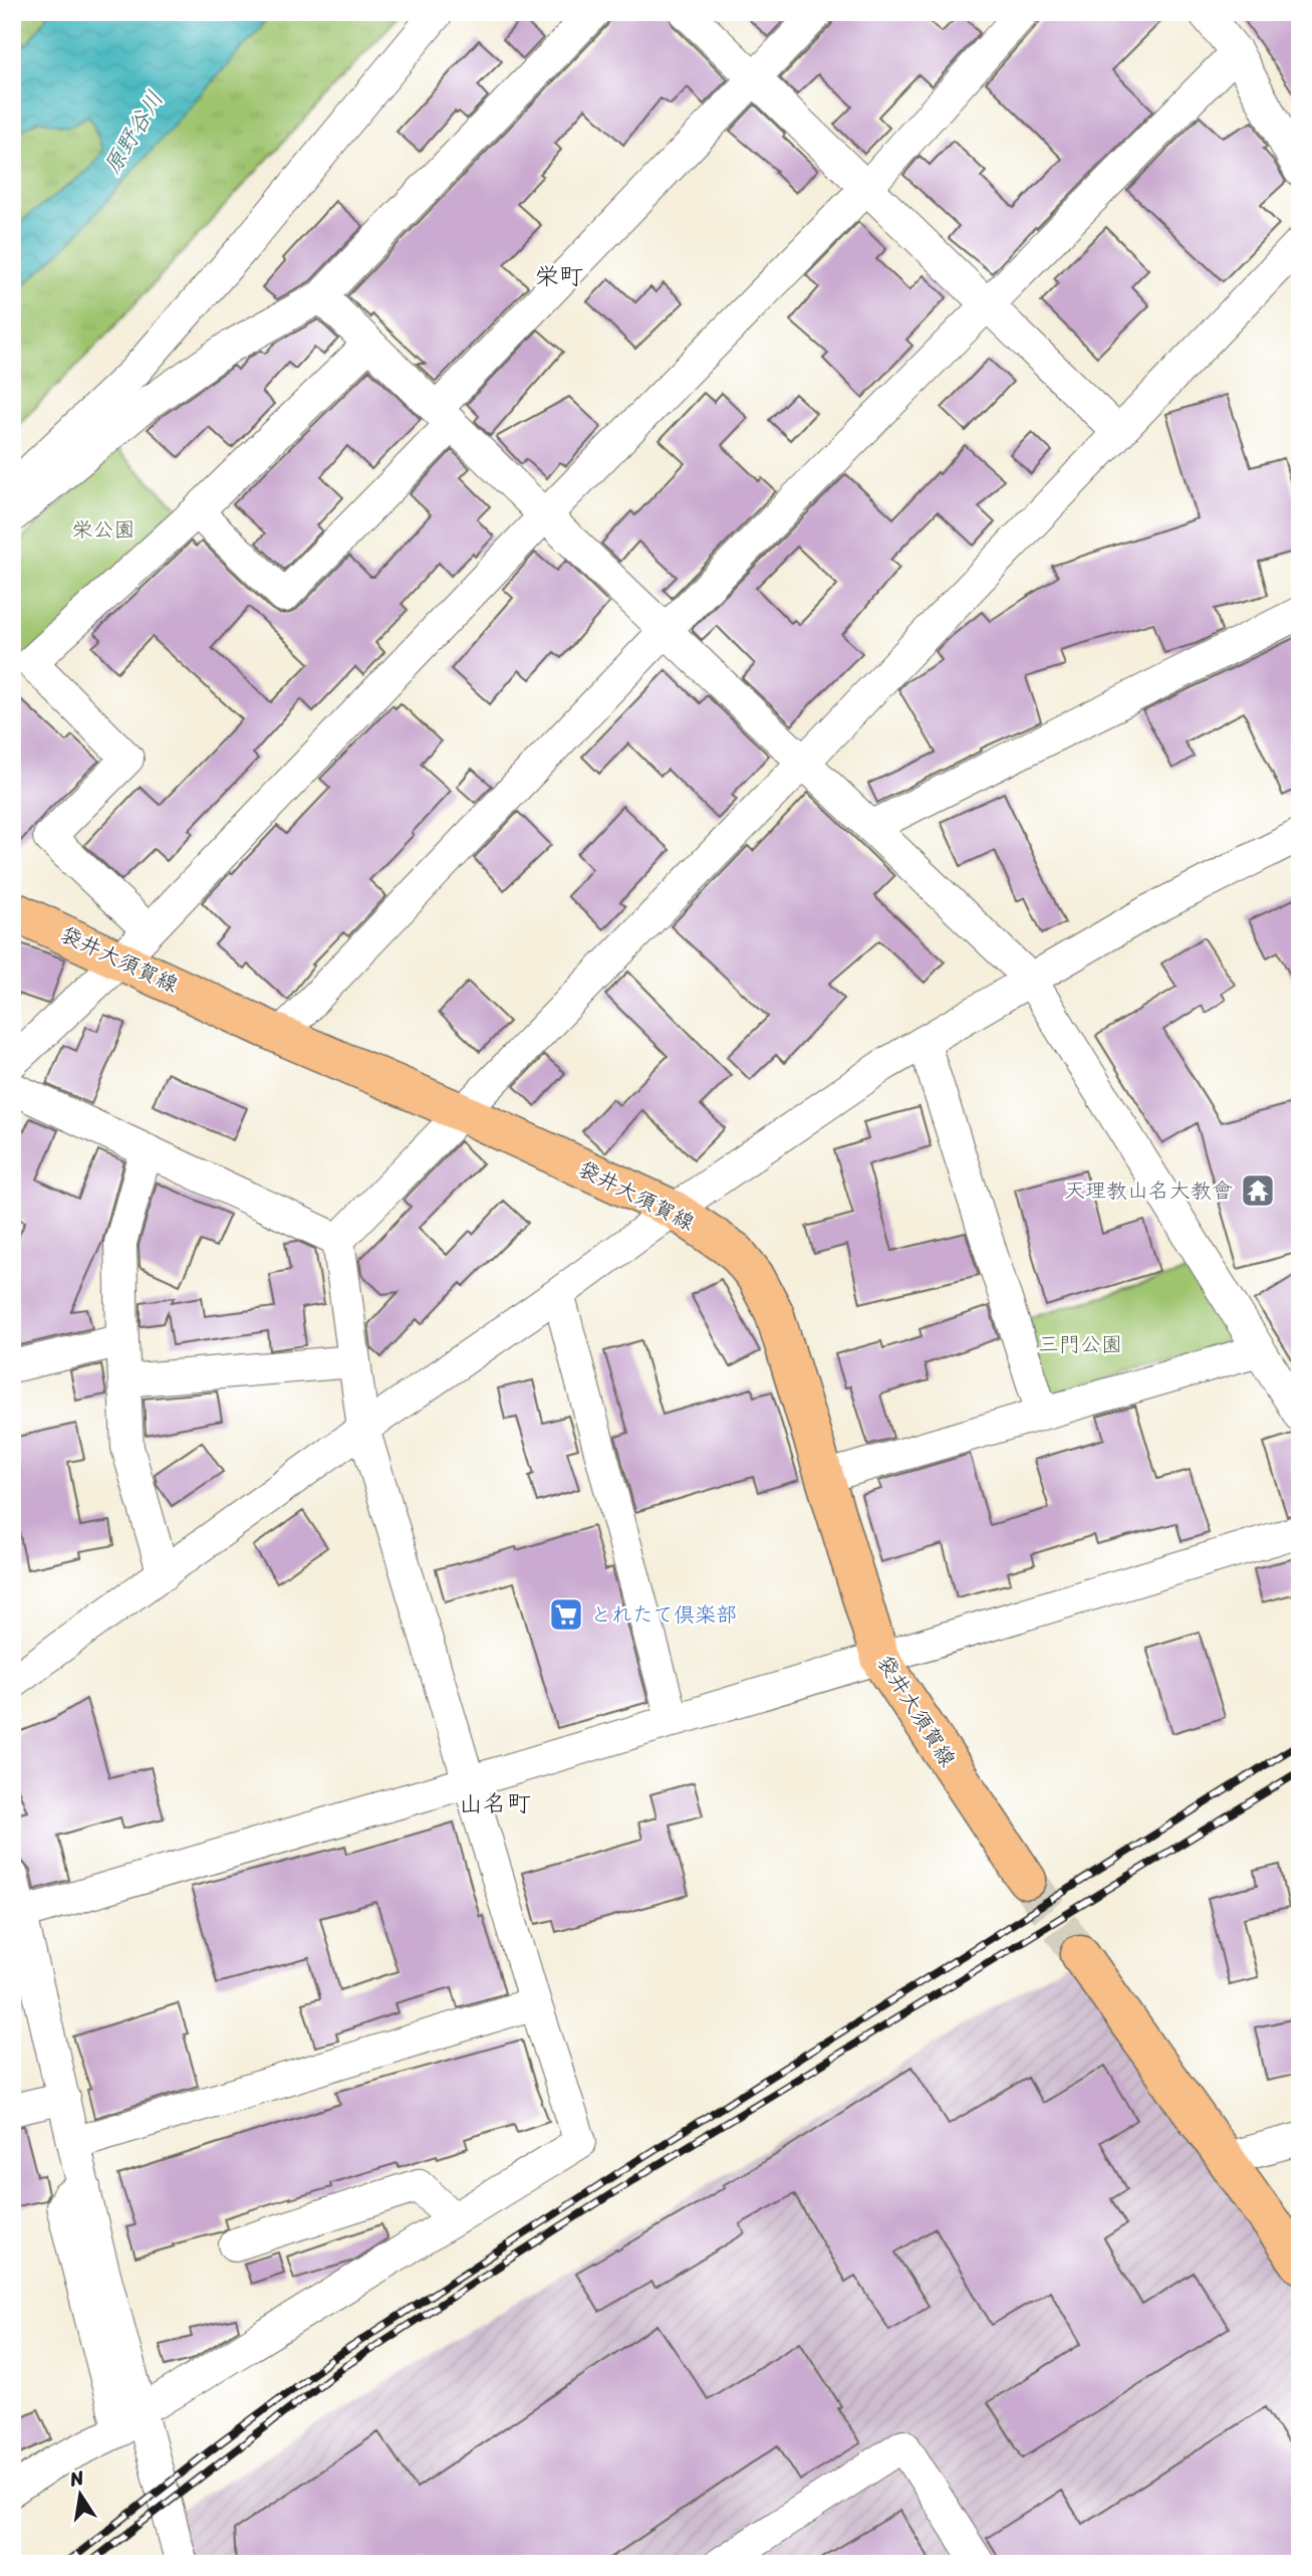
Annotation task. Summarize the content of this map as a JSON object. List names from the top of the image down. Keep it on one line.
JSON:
{"streets":{"main road":["袋井大須賀線"]},"districts":["栄町","山名町"],"water":["原野谷川"],"parks":["栄公園","三門公園"],"places":{"temple":["天理教山名大教會"],"supermarket":["とれたて倶楽部"]},"north":"top"}
